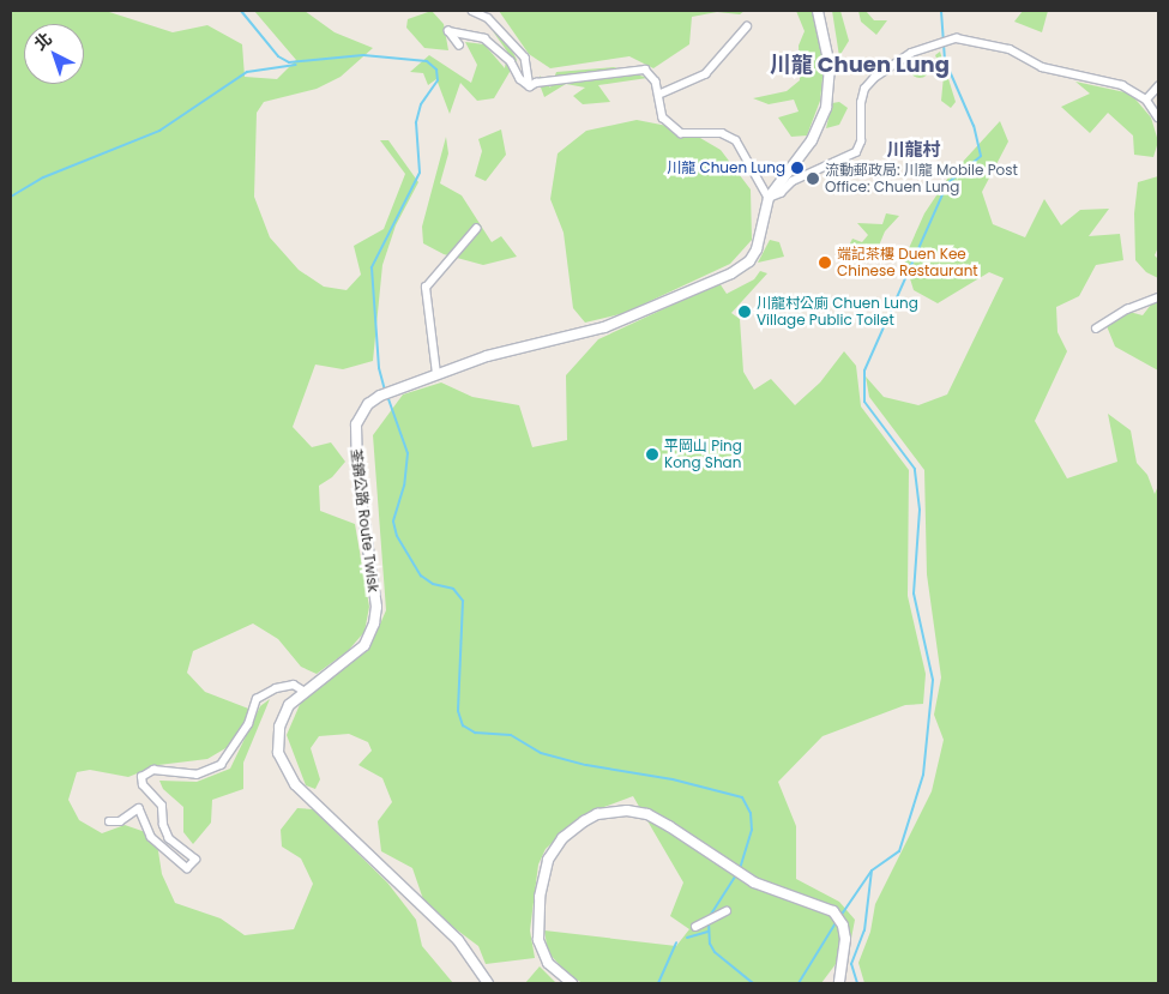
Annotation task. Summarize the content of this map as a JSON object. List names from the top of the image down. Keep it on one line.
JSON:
{"streets":{"main road":["荃錦公路 Route Twisk"]},"districts":["川龍 Chuen Lung","川龍村"],"places":["川龍 Chuen Lung","流動郵政局: 川龍 Mobile Post Office: Chuen Lung","端記茶樓 Duen Kee Chinese Restaurant","川龍村公廁 Chuen Lung Village Public Toilet","平岡山 Ping Kong Shan"],"north":"top left"}
